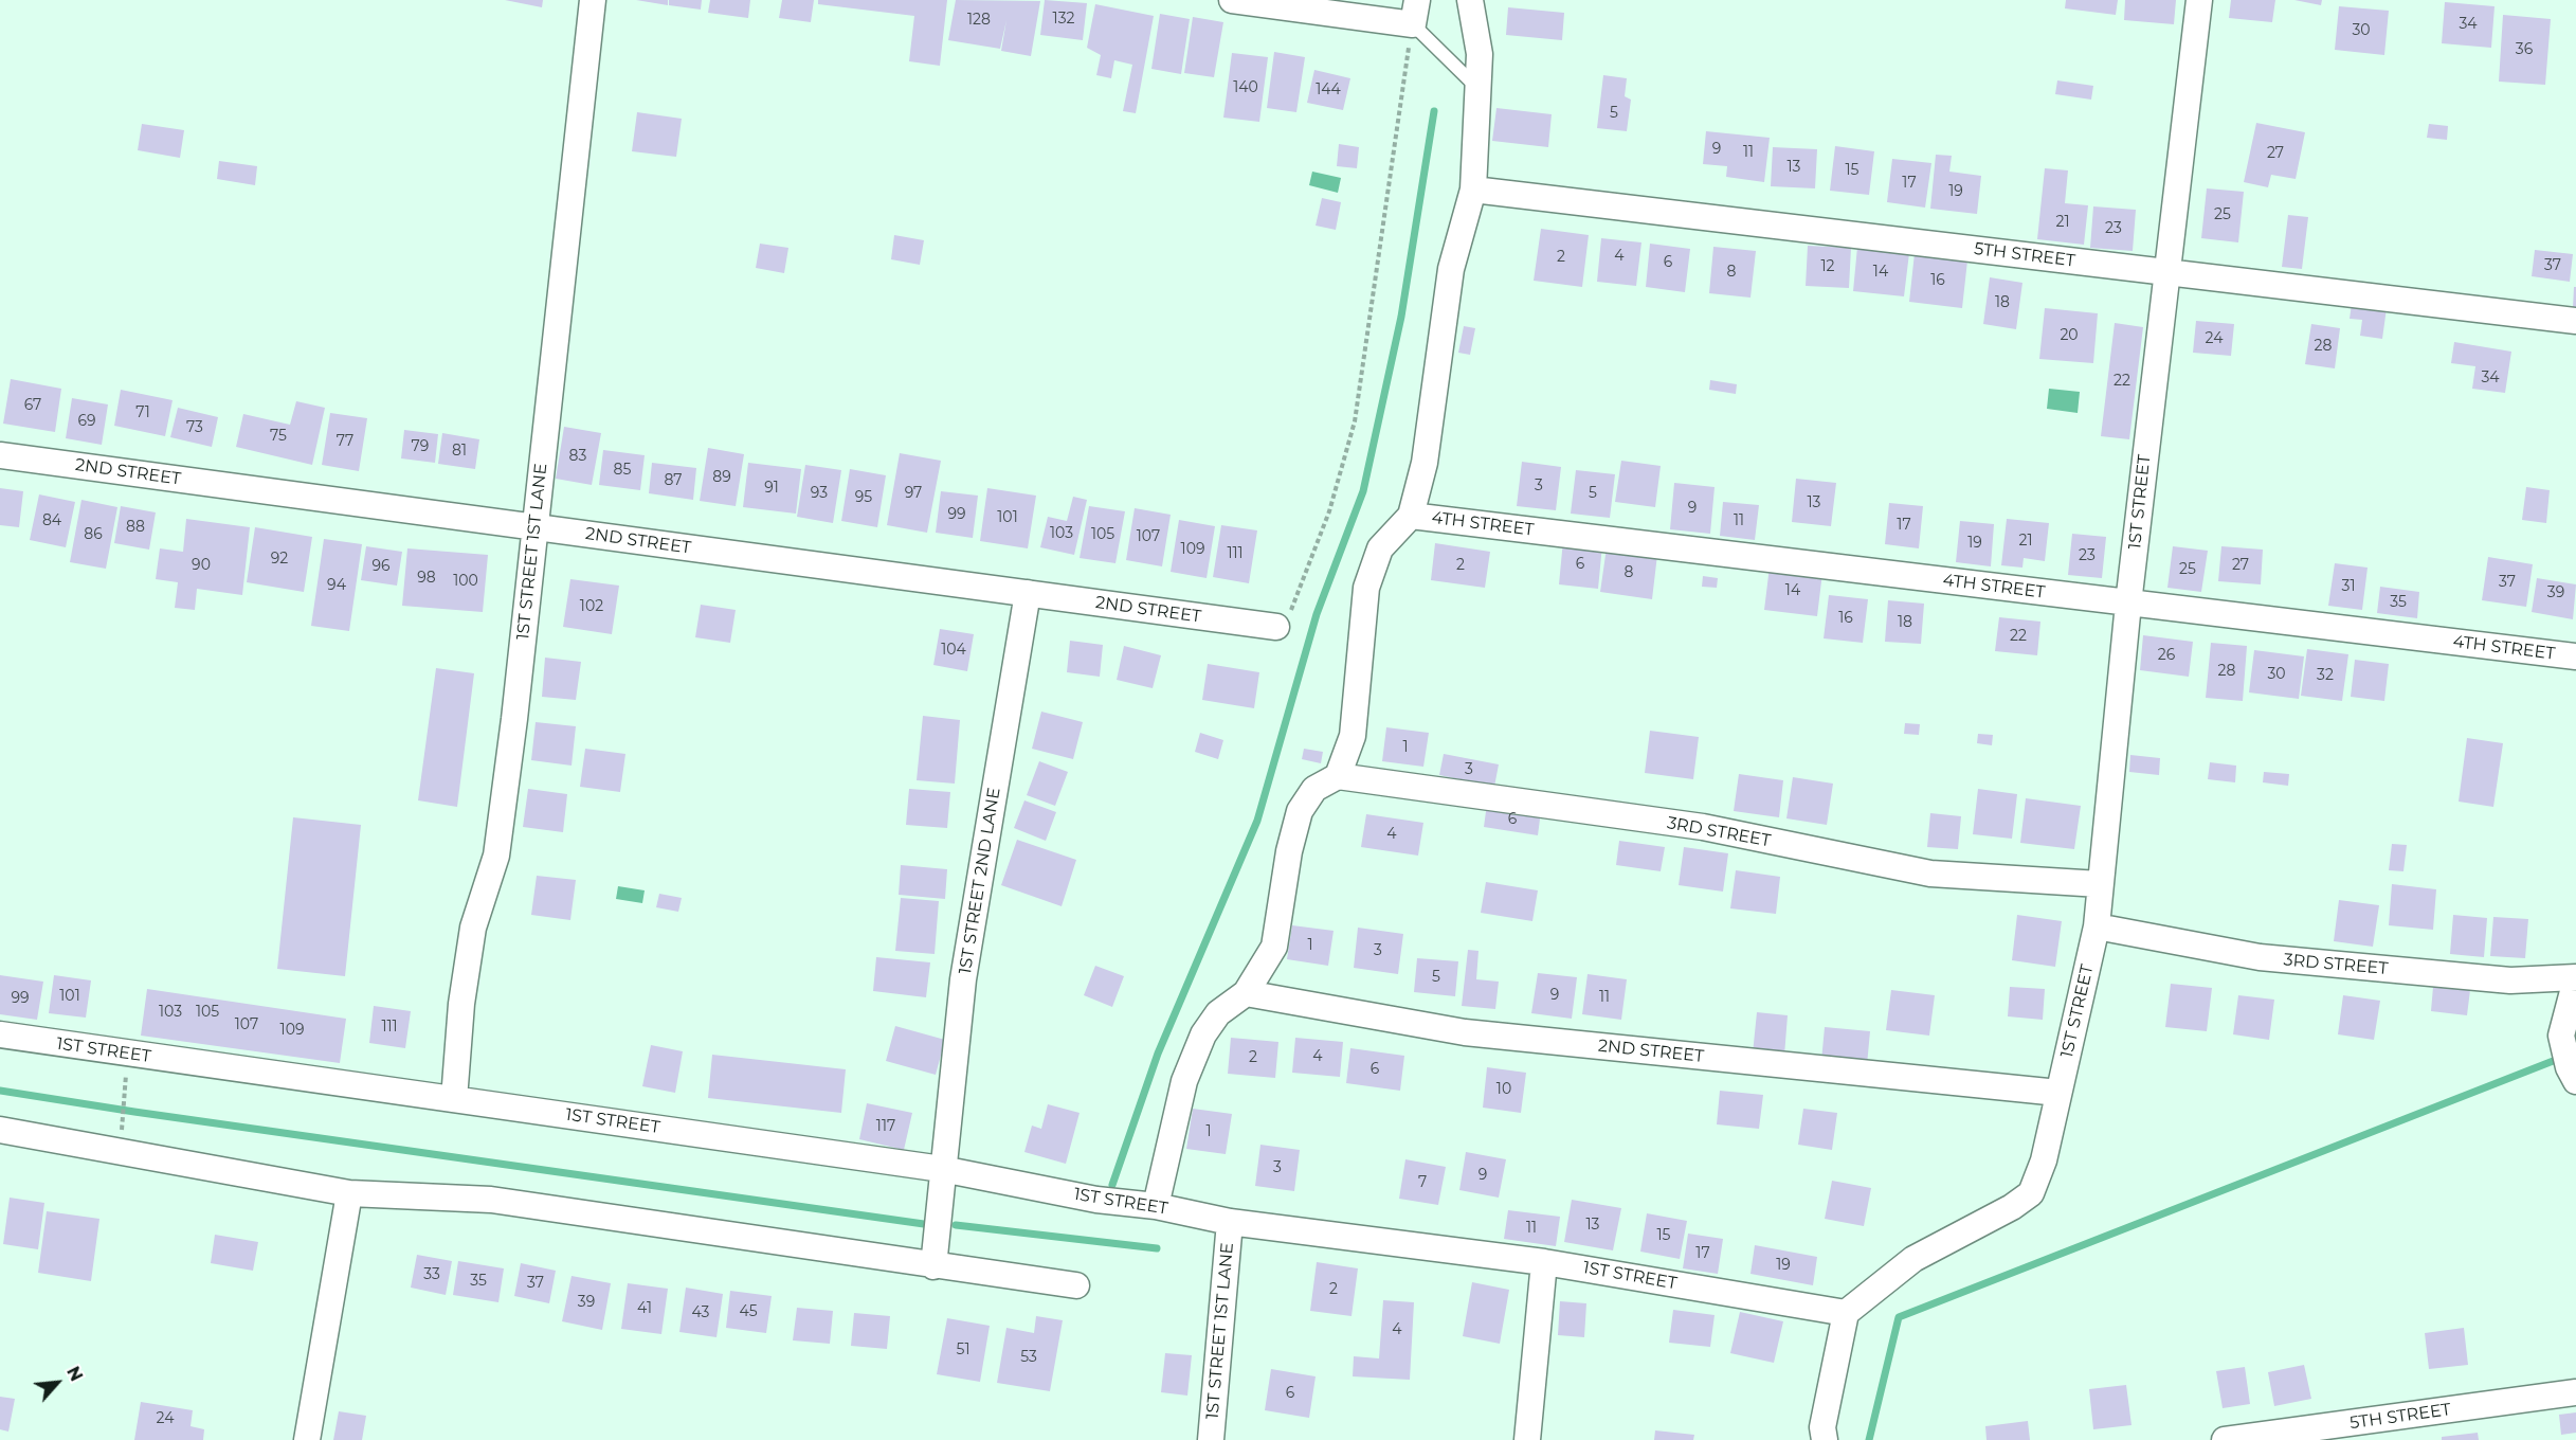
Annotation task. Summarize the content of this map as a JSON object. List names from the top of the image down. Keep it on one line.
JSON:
{"streets":{"street":["5TH STREET","2ND STREET","1ST STREET","4TH STREET","1ST STREET 1ST LANE","3RD STREET","1ST STREET 2ND LANE"]},"crossings":[["5TH STREET","1ST STREET"],["2ND STREET","1ST STREET"],["2ND STREET","1ST STREET 1ST LANE"],["2ND STREET","1ST STREET 2ND LANE"],["1ST STREET","4TH STREET"],["1ST STREET","1ST STREET 1ST LANE"],["1ST STREET","3RD STREET"],["1ST STREET","1ST STREET 2ND LANE"]],"house_numbers":["132","128","34","30","36","140","144","5","9","11","27","13","15","17","19","25","21","23","4","2","6","37","12","8","14","16","18","20","24","28","34","22","67","71","69","73","75","77","79","81","83","85","89","87","3","91","93","97","5","95","13","9","99","101","84","11","17","88","103","86","105","107","21","19","109","111","23","92","6","90","2","27","96","25","8","98","100","37","94","31","14","39","35","102","16","18","22","104","26","28","30","32","1","3","6","4","1","3","5","9","101","11","99","103","105","107","111","109","4","2","6","10","117","1","3","9","7","13","11","15","17","19","33","35","37","2","39","41","45","43","4","51","53","6","24"],"north":"top right"}
